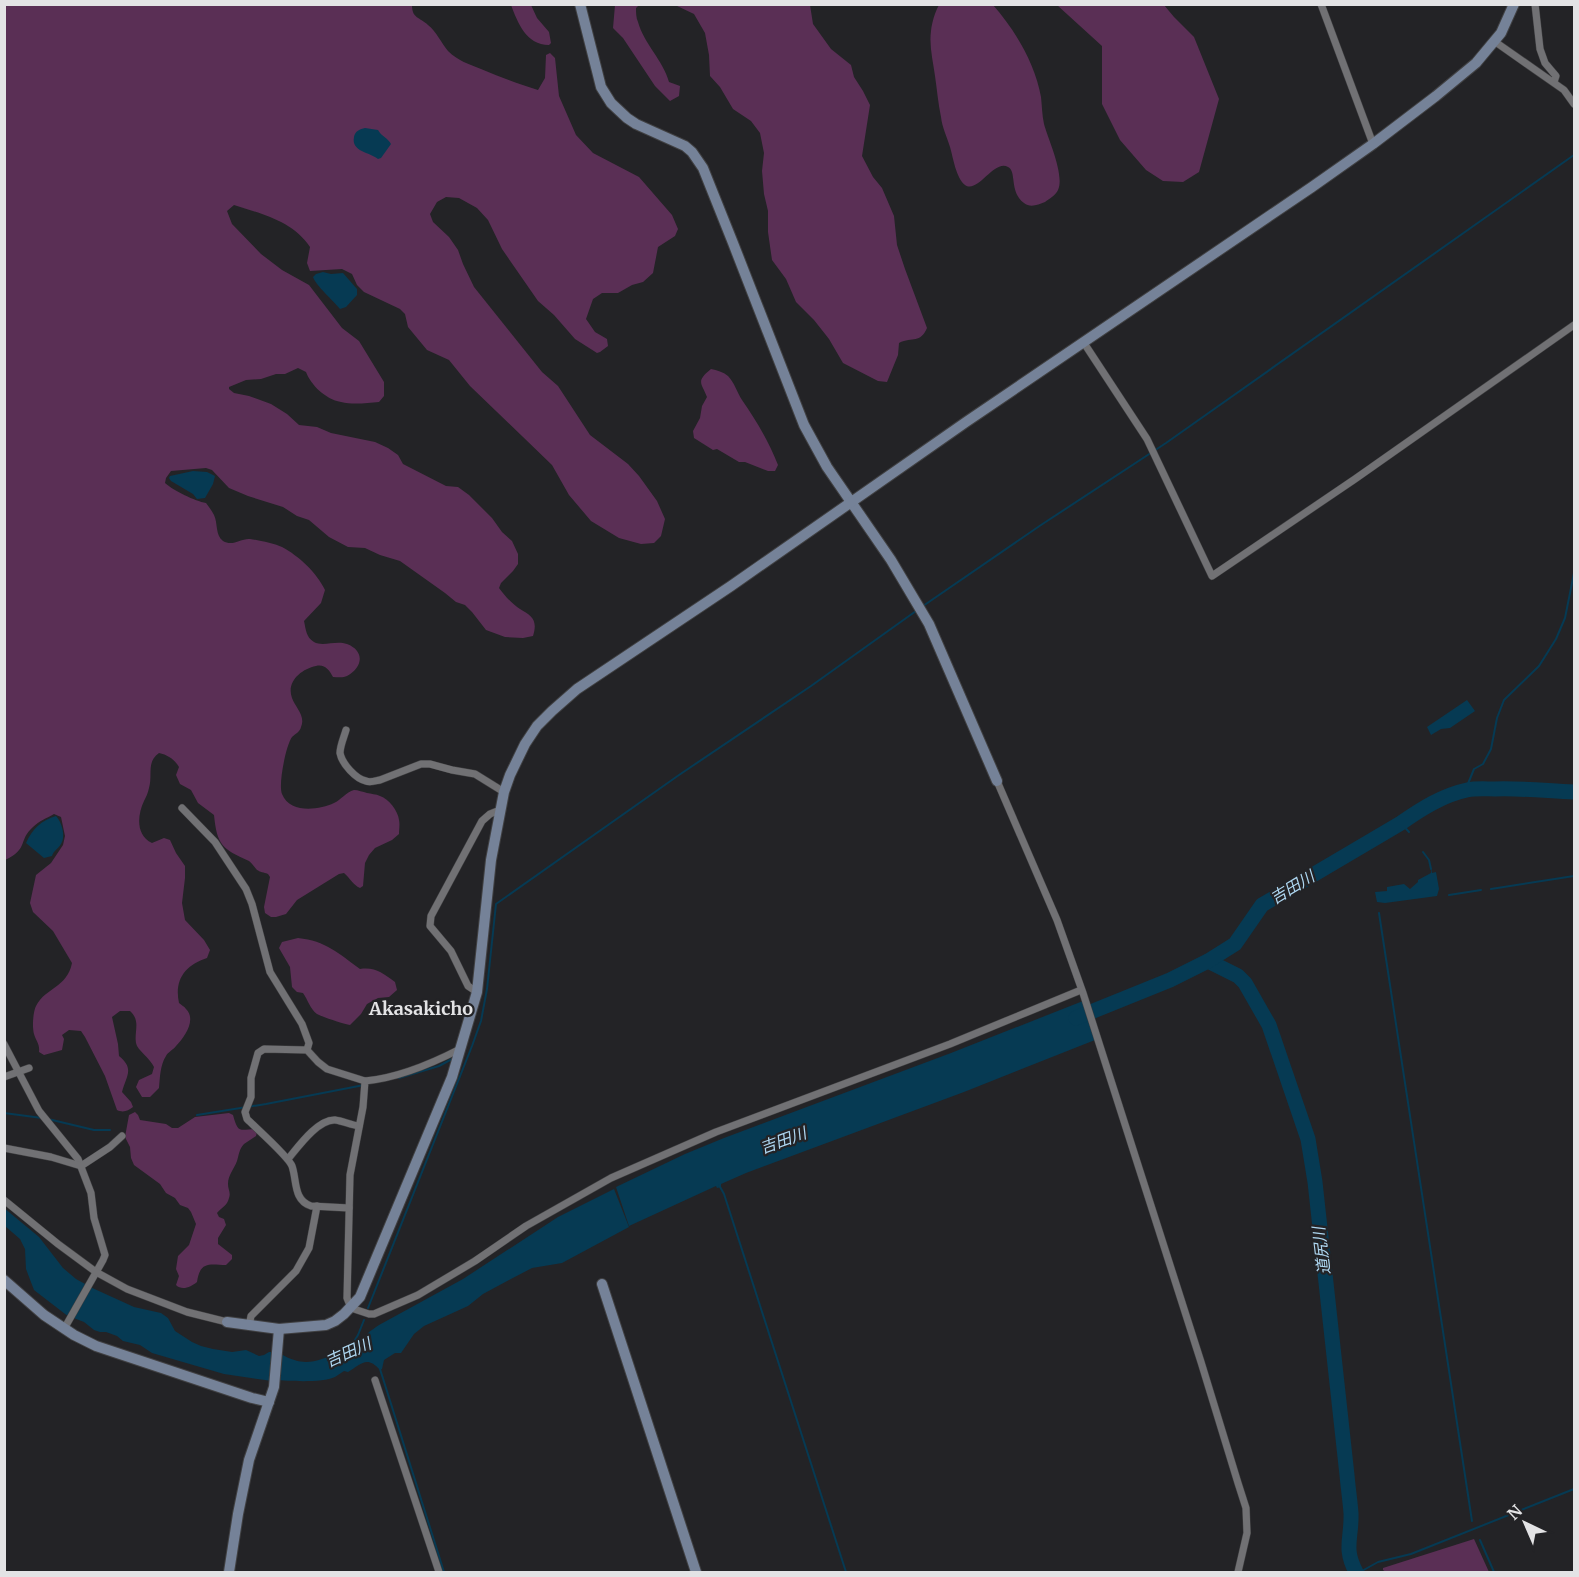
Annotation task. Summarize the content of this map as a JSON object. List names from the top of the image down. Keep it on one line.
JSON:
{"districts":["Akasakicho"],"water":["吉田川","道尻川"],"north":"top left"}
